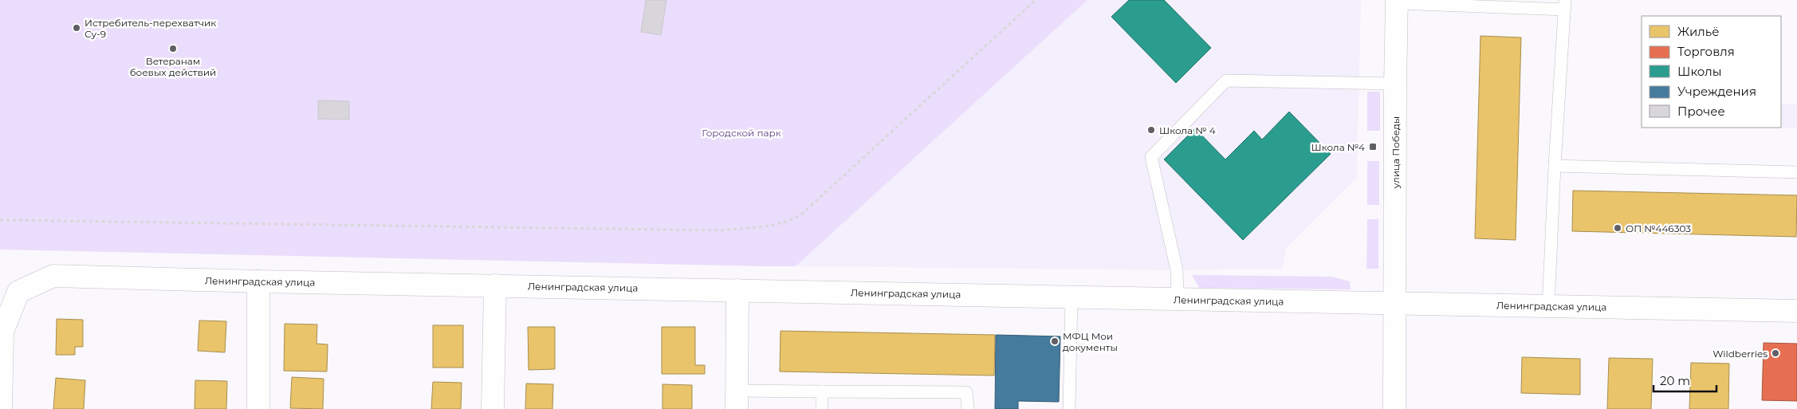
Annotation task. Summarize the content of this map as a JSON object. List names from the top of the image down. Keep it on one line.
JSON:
{"streets":{"street":["улица Победы","Ленинградская улица"]},"crossings":[["улица Победы","Ленинградская улица"]],"parks":["Городской парк"],"places":{"other":["Истребитель-перехватчик Су-9","Ветеранам боевых действий","Школа № 4","ОП №446303","МФЦ Мои документы","Wildberries"],"transit":["Школа №4"]},"legend":["Жильё","Торговля","Школы","Учреждения","Прочее"],"scale_bar":"20 m"}
